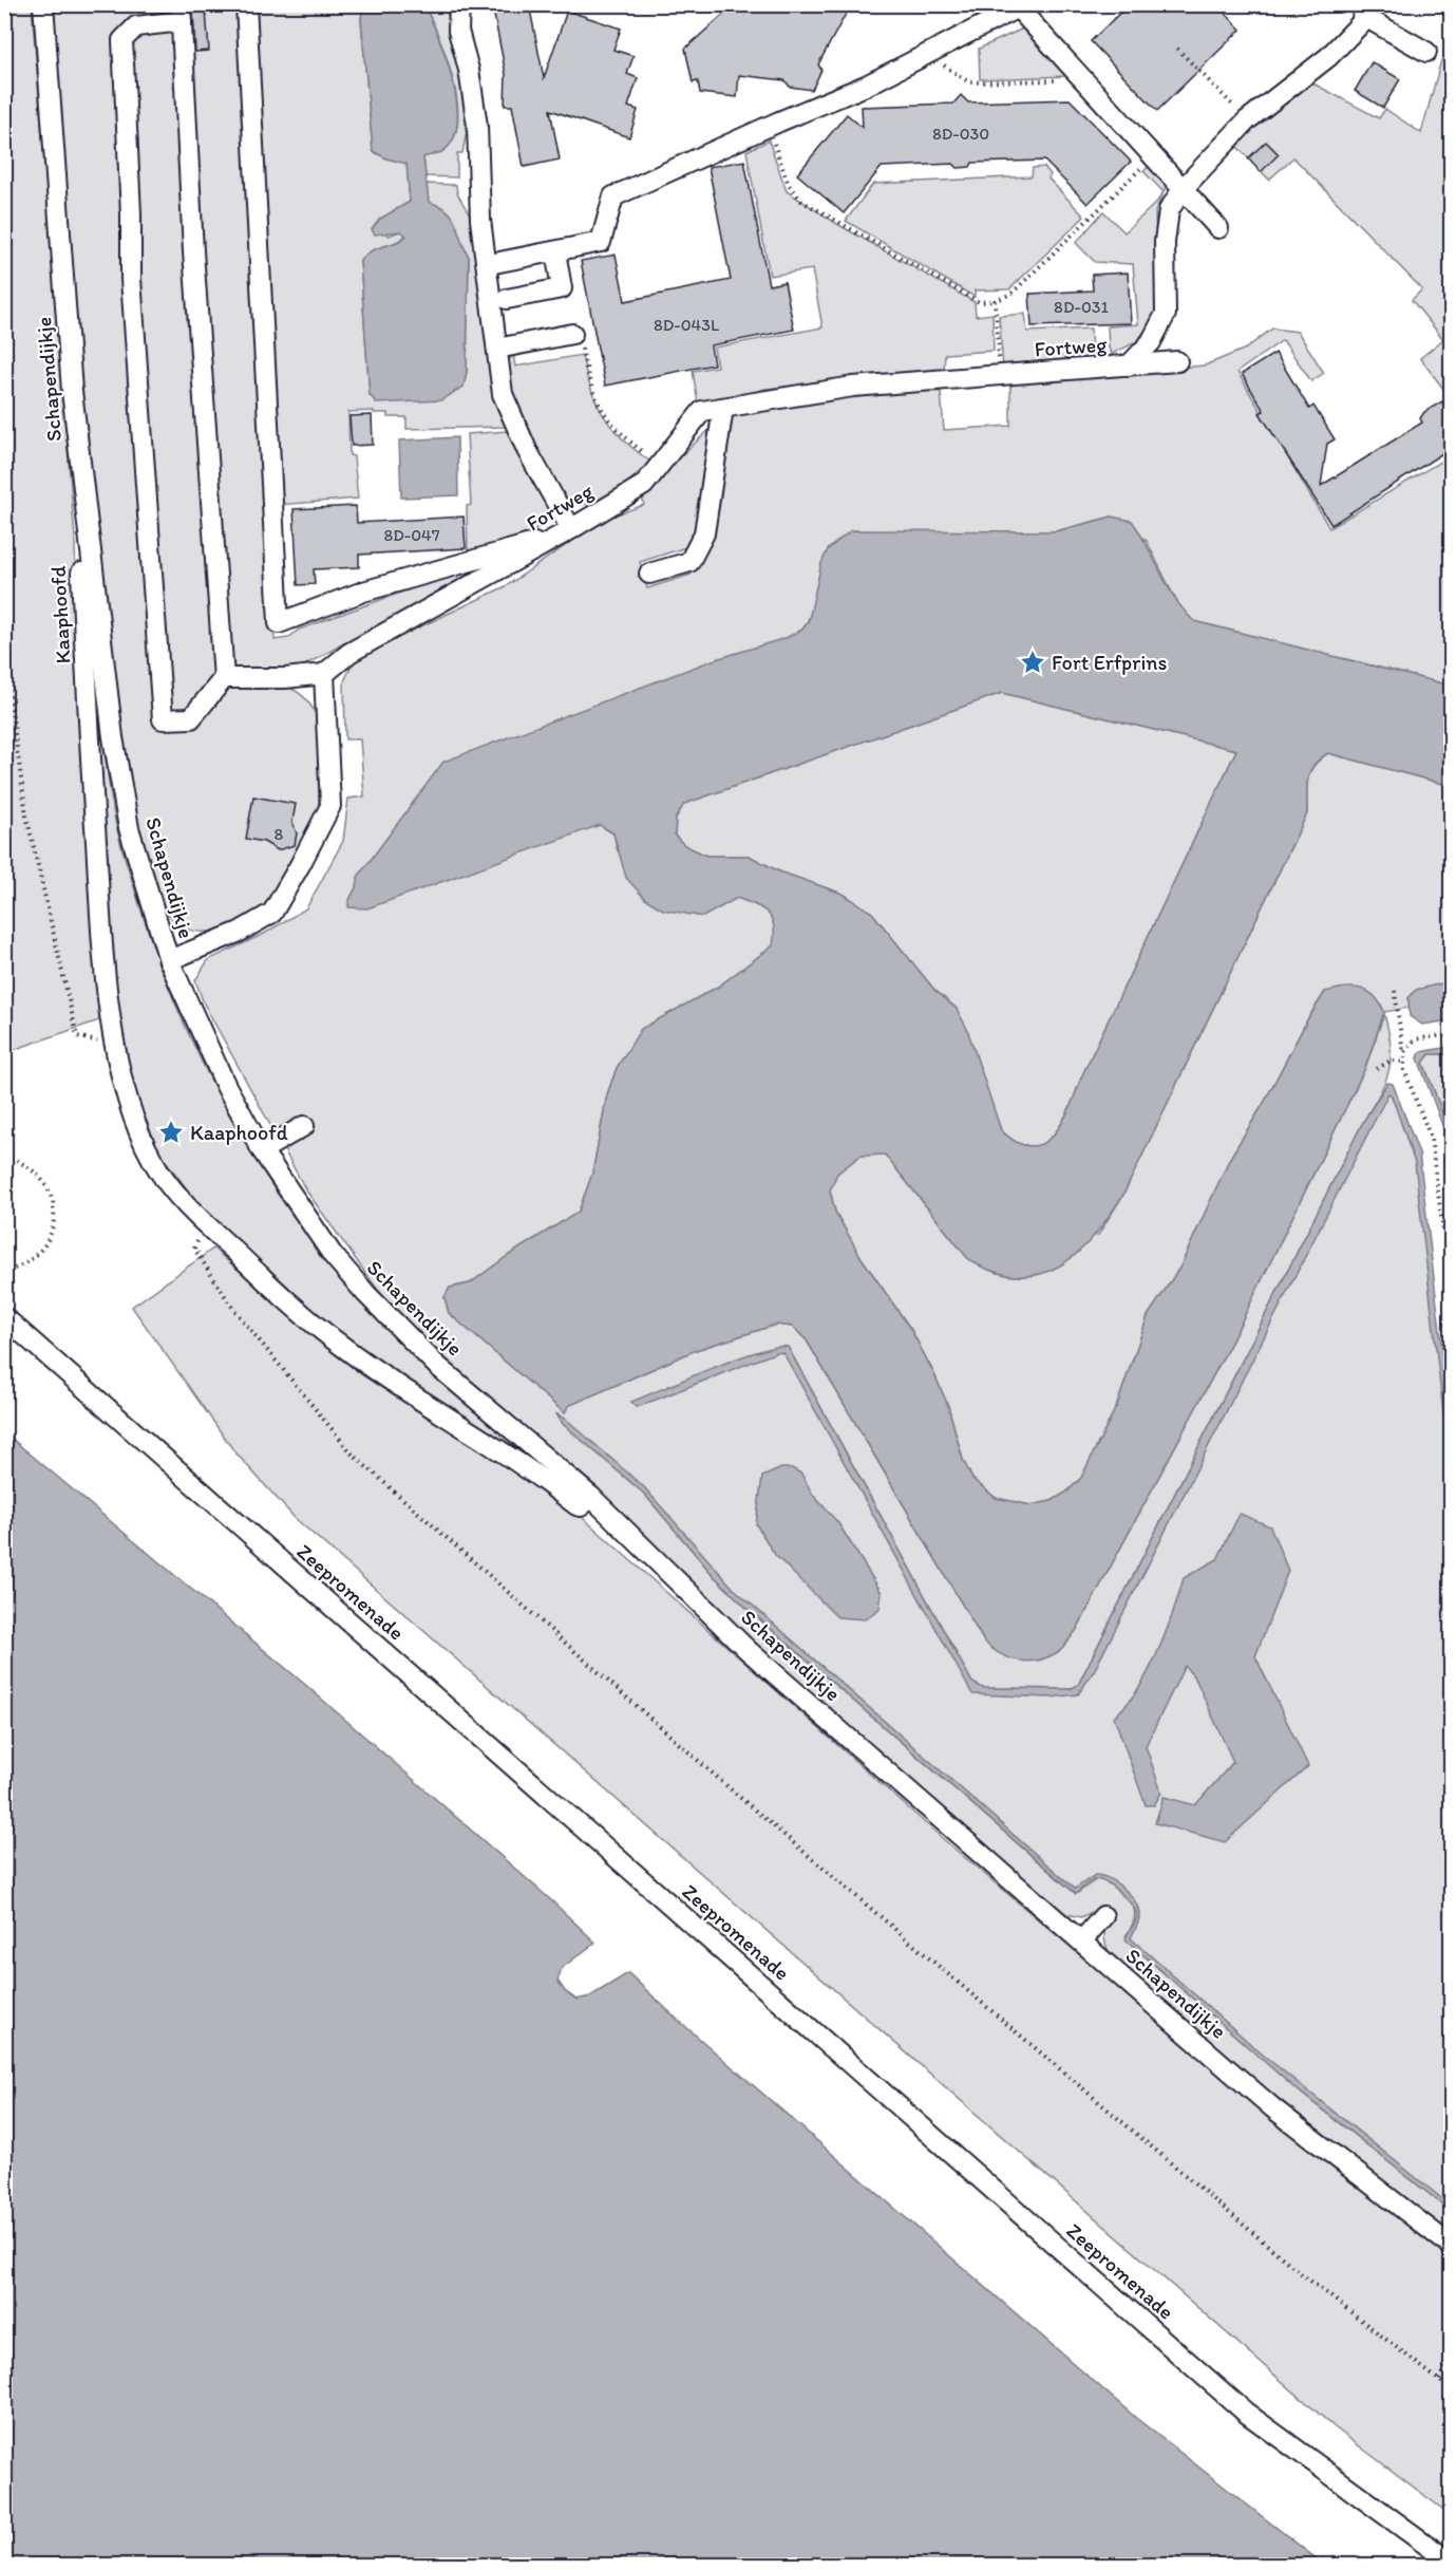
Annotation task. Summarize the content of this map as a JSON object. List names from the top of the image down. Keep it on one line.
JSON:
{"streets":{"street":["Fortweg","Schapendijkje","Kaaphoofd","Zeepromenade"]},"crossings":[["Schapendijkje","Kaaphoofd"]],"places":{"place":["Fort Erfprins","Kaaphoofd"]},"house_numbers":["8D-030","8D-031","8D-043L","8D-047","8"]}
